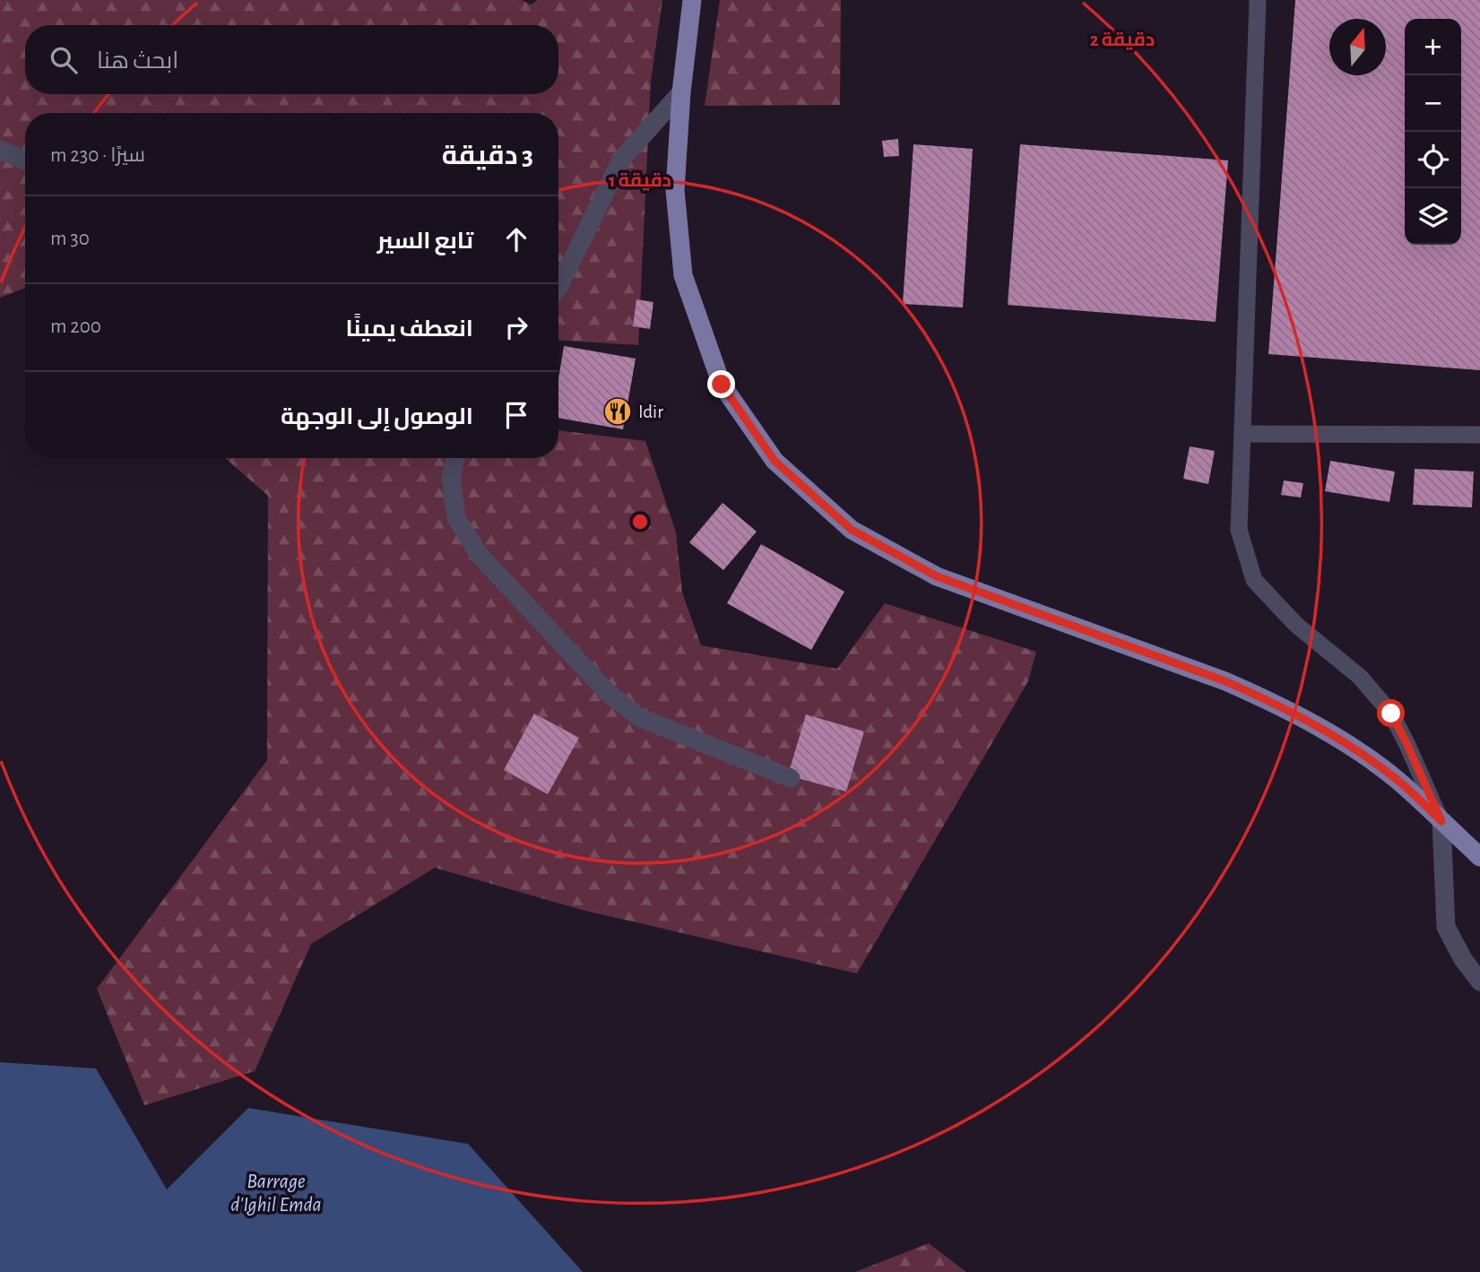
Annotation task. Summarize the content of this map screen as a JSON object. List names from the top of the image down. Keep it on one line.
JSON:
{"water":["Barrage d'Ighil Emda"],"places":{"restaurant":["Idir"]},"north":"top","page":{"map_buttons":["+","−"],"search":"ابحث هنا","heading":["3 دقيقة","سيرًا · 230 m"],"list":[["تابع السير","30 m"],["انعطف يمينًا","200 m"],"الوصول إلى الوجهة"]},"rings":["2 دقيقة","1 دقيقة"]}
